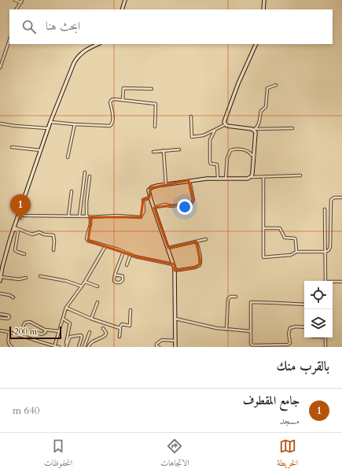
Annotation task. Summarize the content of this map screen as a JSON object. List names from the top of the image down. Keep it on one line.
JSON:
{"scale_bar":"200 m","page":{"search":"ابحث هنا","pins":"1","scale":"200 m","heading":"بالقرب منك","list":[{"mark":"1","name":"جامع المقطوف","note":"مسجد","value":"640 m"}],"nav":["الخريطة","الاتجاهات","المحفوظات"]}}
